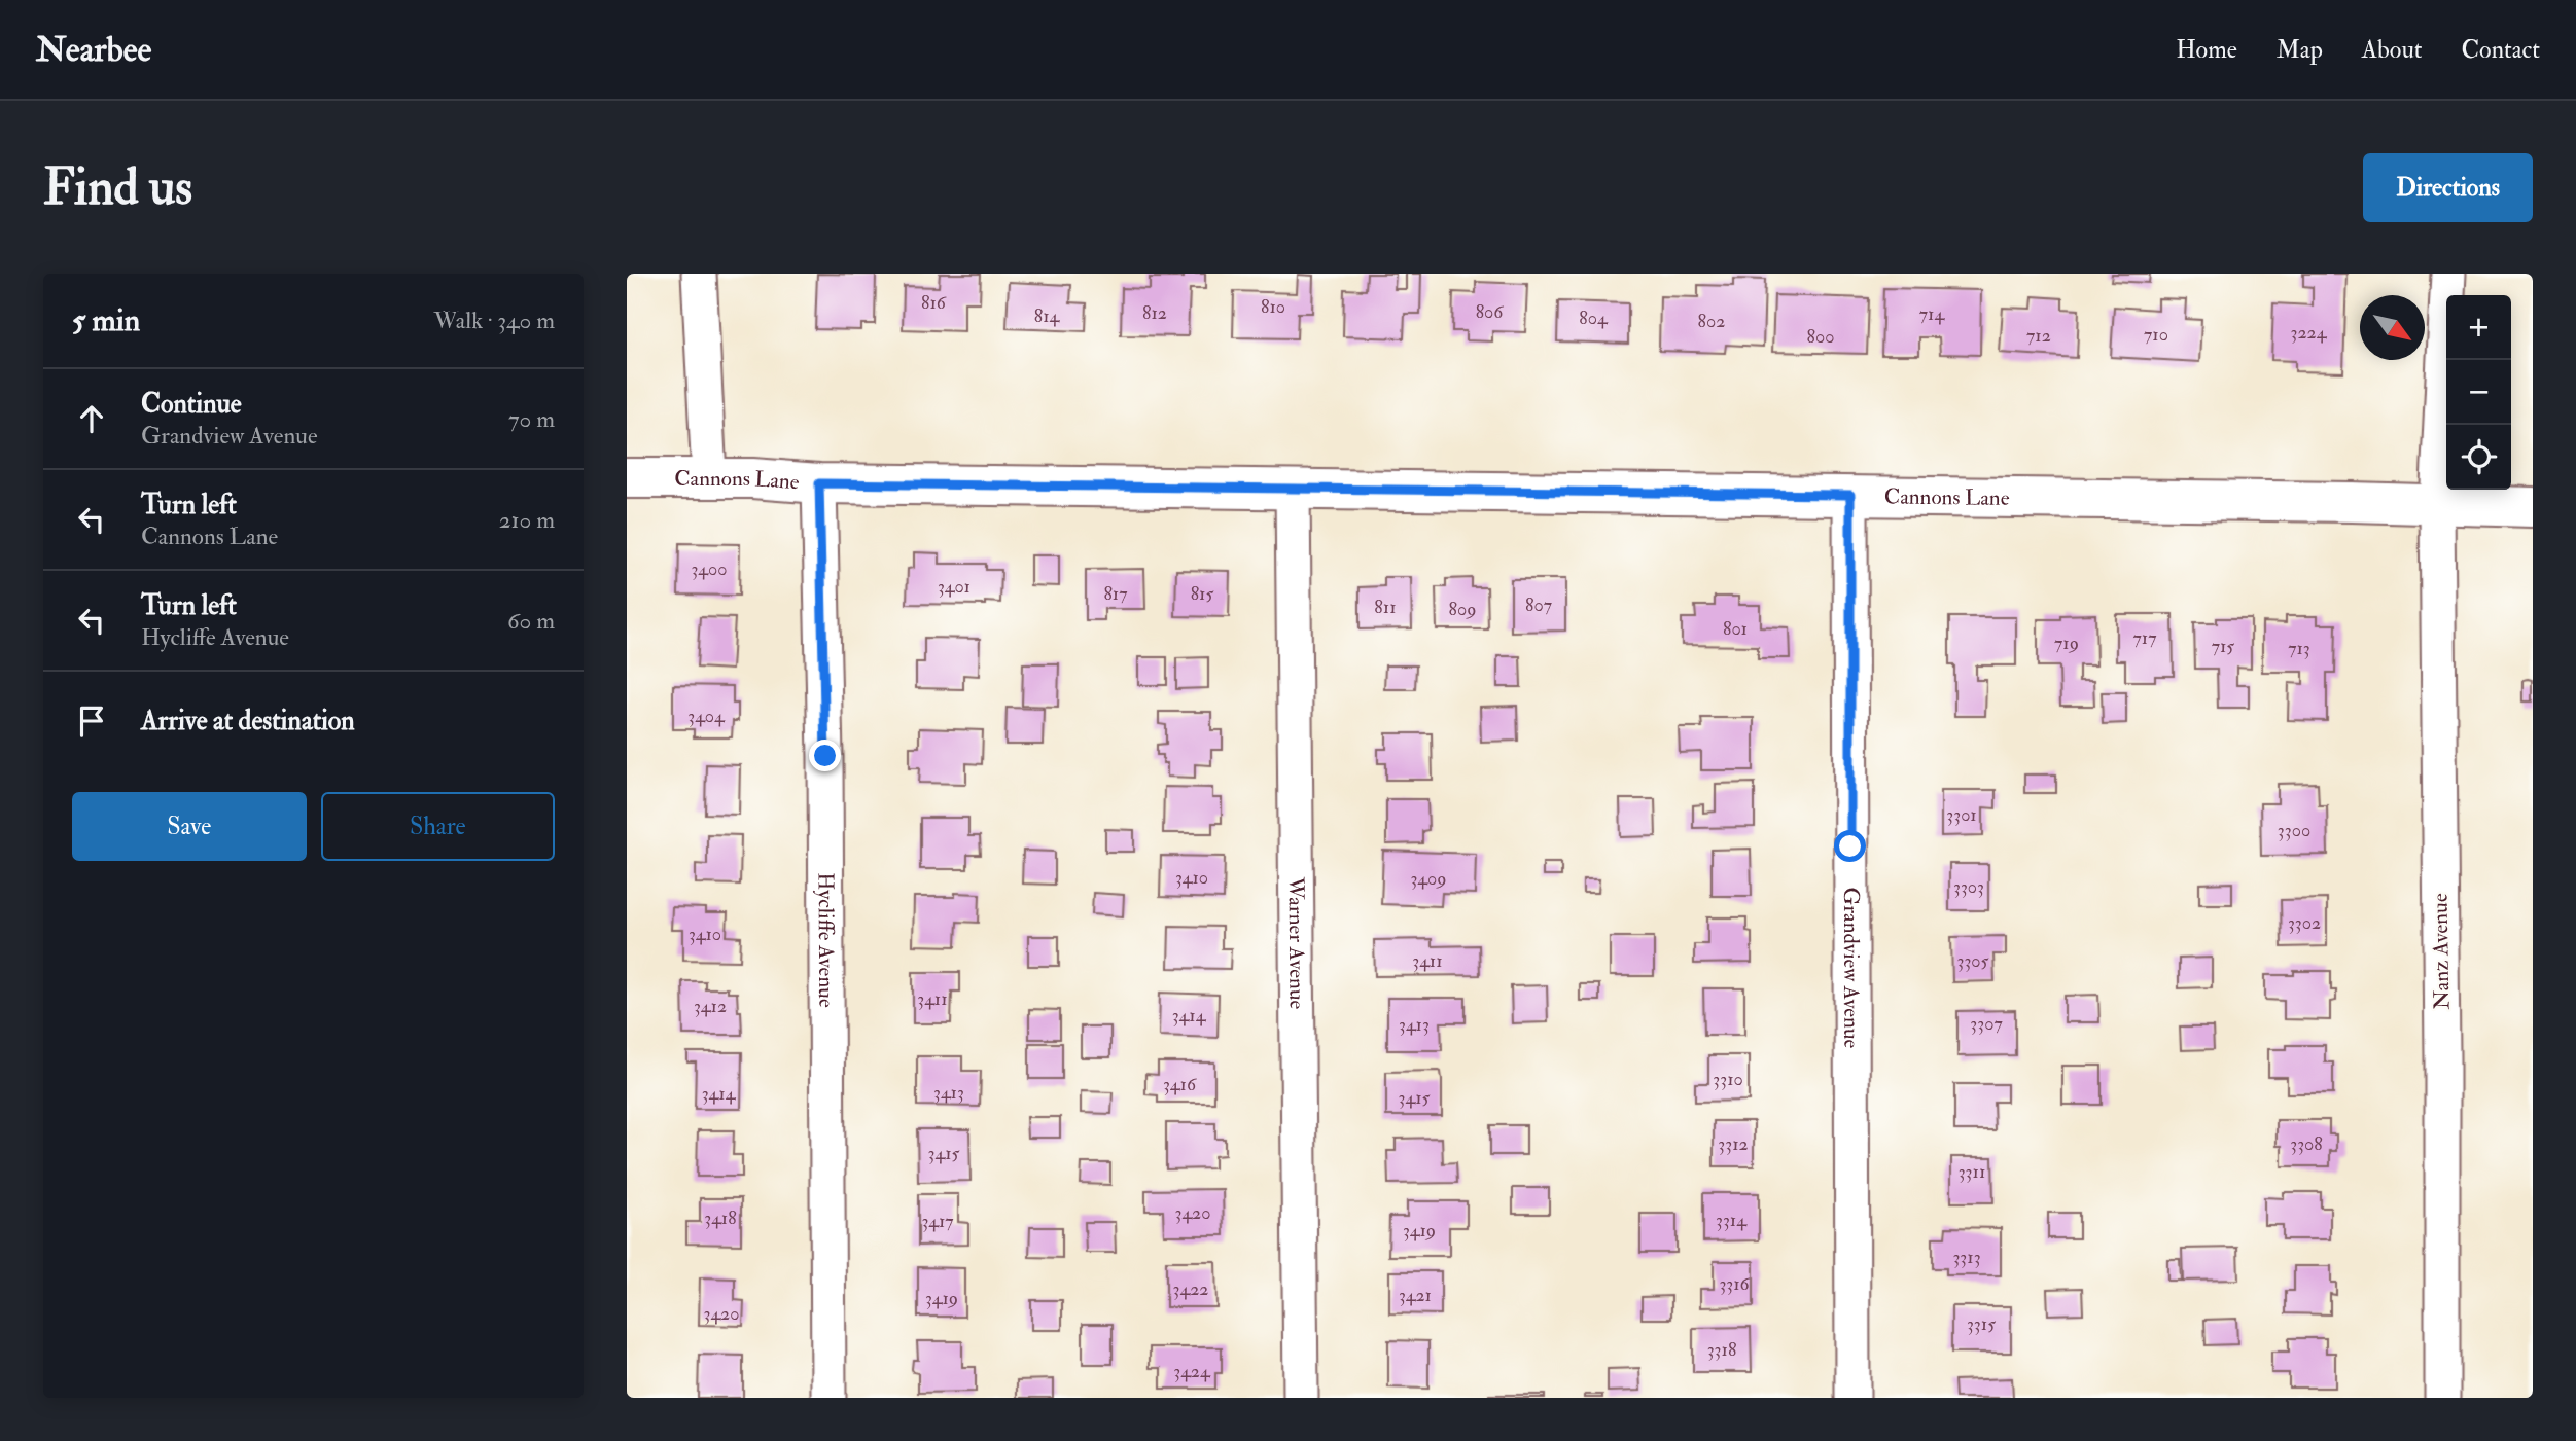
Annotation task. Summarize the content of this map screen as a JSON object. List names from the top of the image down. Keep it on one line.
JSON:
{"streets":{"main road":["Cannons Lane"],"street":["Hycliffe Avenue","Warner Avenue","Nanz Avenue","Grandview Avenue"]},"crossings":[["Cannons Lane","Hycliffe Avenue"],["Cannons Lane","Warner Avenue"],["Cannons Lane","Nanz Avenue"],["Cannons Lane","Grandview Avenue"]],"house_numbers":["816","810","806","812","714","814","804","802","3224","710","712","800","3400","3401","817","815","807","811","809","801","717","719","715","713","3404","3301","3300","3410","3409","3303","3302","3410","3411","3305","3411","3412","3414","3307","3413","3310","3416","3413","3414","3415","3312","3308","3415","3311","3420","3418","3314","3417","3419","3313","3316","3422","3421","3419","3420","3315","3318","3424"],"north":"bottom right","page":{"header":"Nearbee","nav":["Home","Map","About","Contact"],"buttons":["Directions",["Save","Share"]],"title":"Find us","heading":["5 min","Walk · 340 m"],"map_buttons":["+","−"],"list":[["Continue","Grandview Avenue","70 m"],["Turn left","Cannons Lane","210 m"],["Turn left","Hycliffe Avenue","60 m"],"Arrive at destination"]}}
